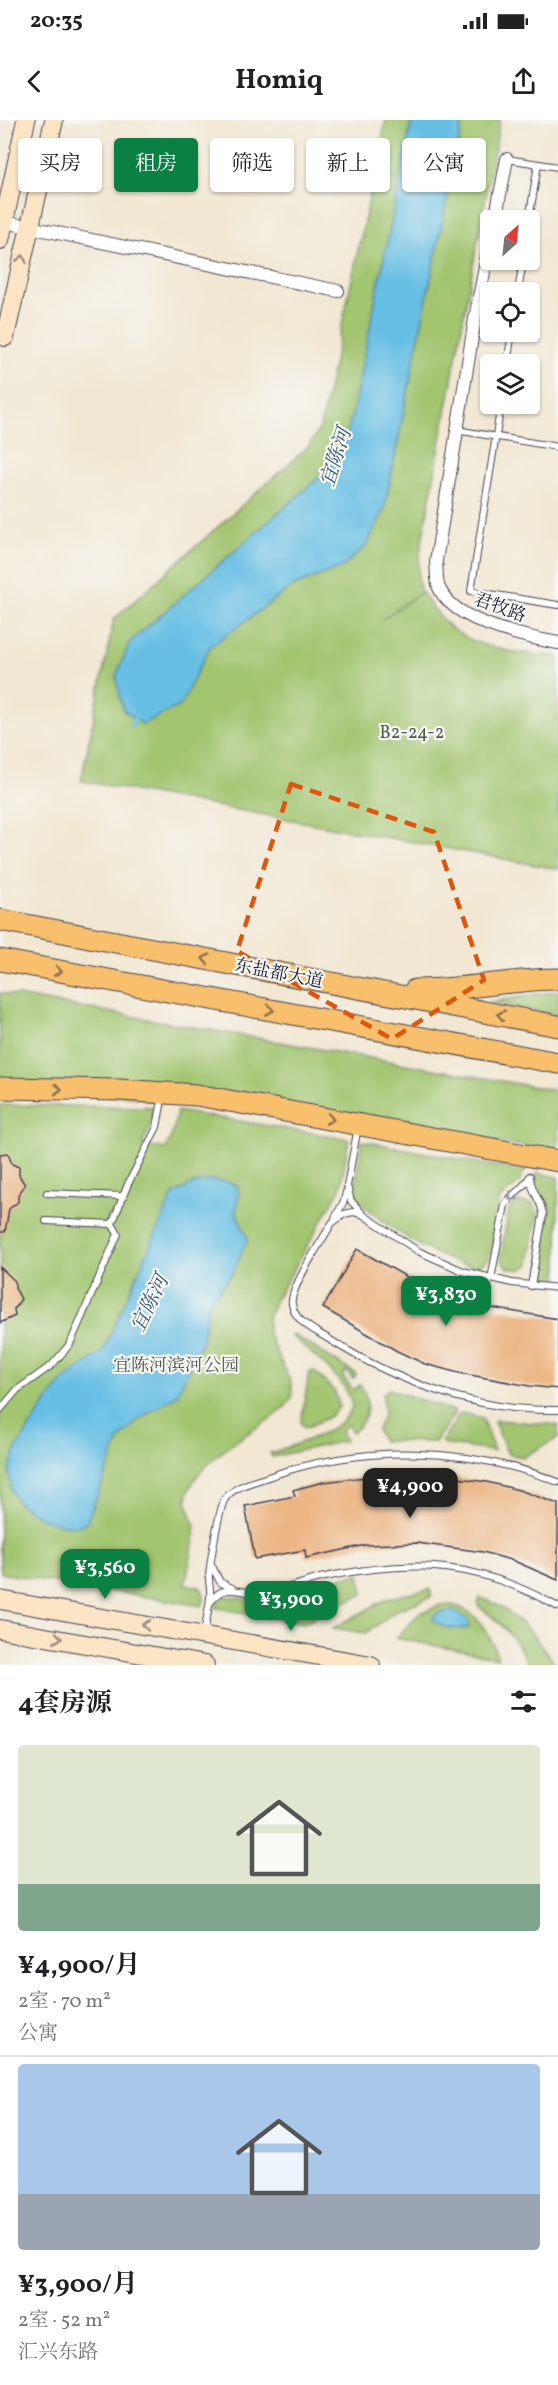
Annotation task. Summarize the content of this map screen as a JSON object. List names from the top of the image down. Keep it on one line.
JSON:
{"streets":{"highway":["东盐都大道"],"street":["君牧路"]},"water":["宜陈河"],"parks":["B2-24-2","宜陈河滨河公园"],"north":"top right","page":{"status":"20:35","header":"Homiq","chip":["买房","租房","筛选","新上","公寓"],"price":["¥3,830","¥4,900","¥3,560","¥3,900"],"heading":"4套房源","list":[{"name":"¥4,900/月","note":"2室 · 70 m² · 公寓"},{"name":"¥3,900/月","note":"2室 · 52 m² · 汇兴东路"}]}}
